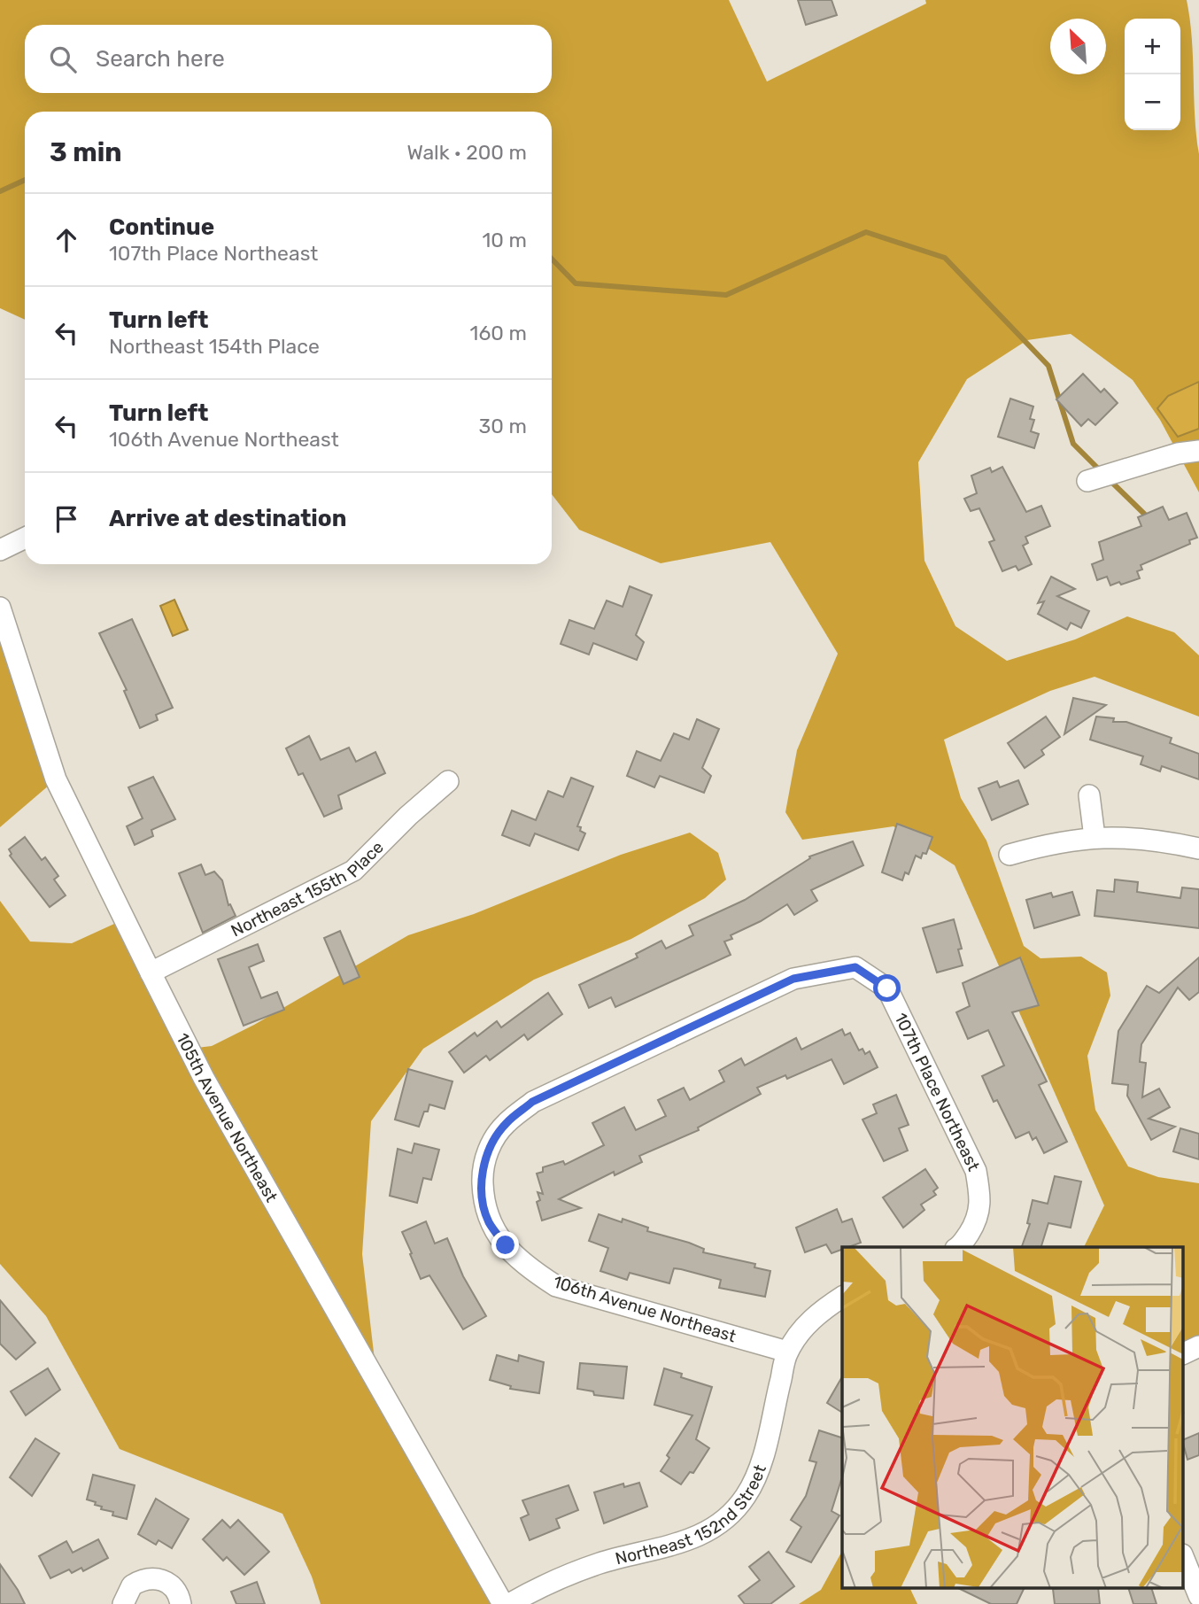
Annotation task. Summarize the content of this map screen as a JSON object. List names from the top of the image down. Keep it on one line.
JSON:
{"streets":{"street":["Northeast 155th Place","107th Place Northeast","105th Avenue Northeast","106th Avenue Northeast","Northeast 152nd Street"]},"crossings":[["Northeast 155th Place","105th Avenue Northeast"],["107th Place Northeast","106th Avenue Northeast"],["106th Avenue Northeast","Northeast 152nd Street"]],"north":"top left","page":{"map_buttons":["+","−"],"search":"Search here","heading":["3 min","Walk · 200 m"],"list":[["Continue","107th Place Northeast","10 m"],["Turn left","Northeast 154th Place","160 m"],["Turn left","106th Avenue Northeast","30 m"],"Arrive at destination"]}}
